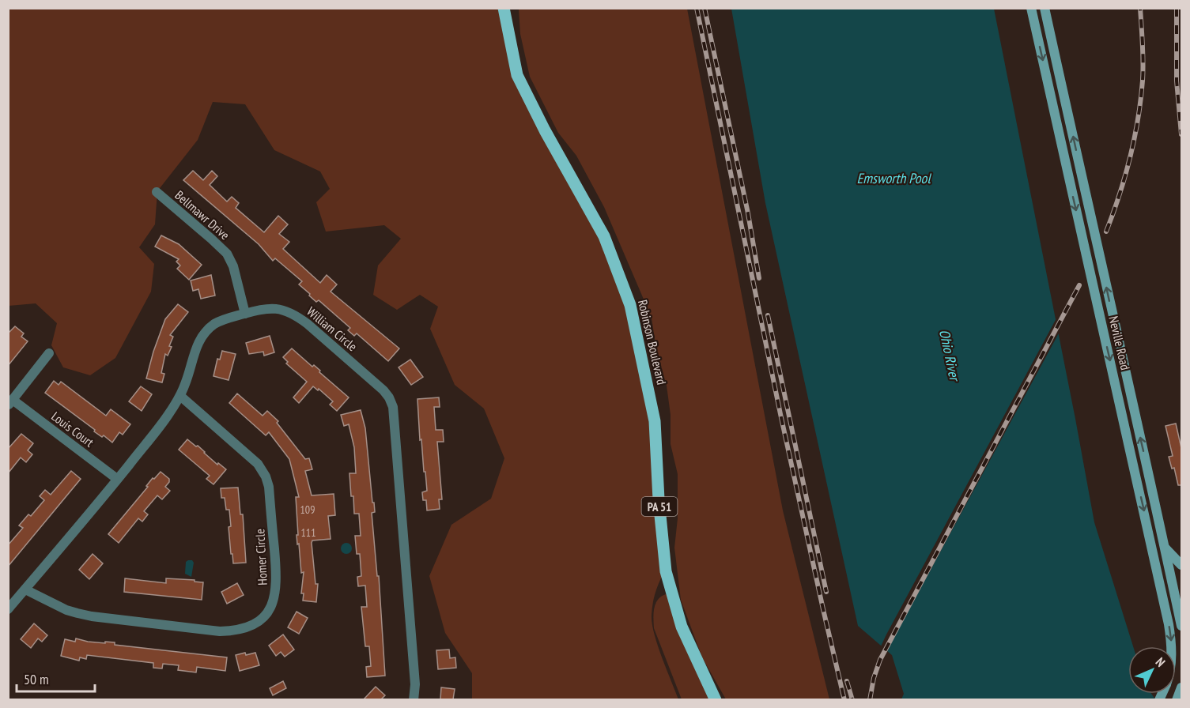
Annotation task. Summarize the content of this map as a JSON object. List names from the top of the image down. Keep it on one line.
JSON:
{"streets":{"main road":["Robinson Boulevard","Neville Road","PA 51"],"street":["Bellmawr Drive","William Circle","Louis Court","Homer Circle"]},"crossings":[["Bellmawr Drive","William Circle"],["William Circle","Louis Court"],["William Circle","Homer Circle"]],"water":["Emsworth Pool","Ohio River"],"house_numbers":["109","111"],"scale_bar":"50 m","north":"top right"}
